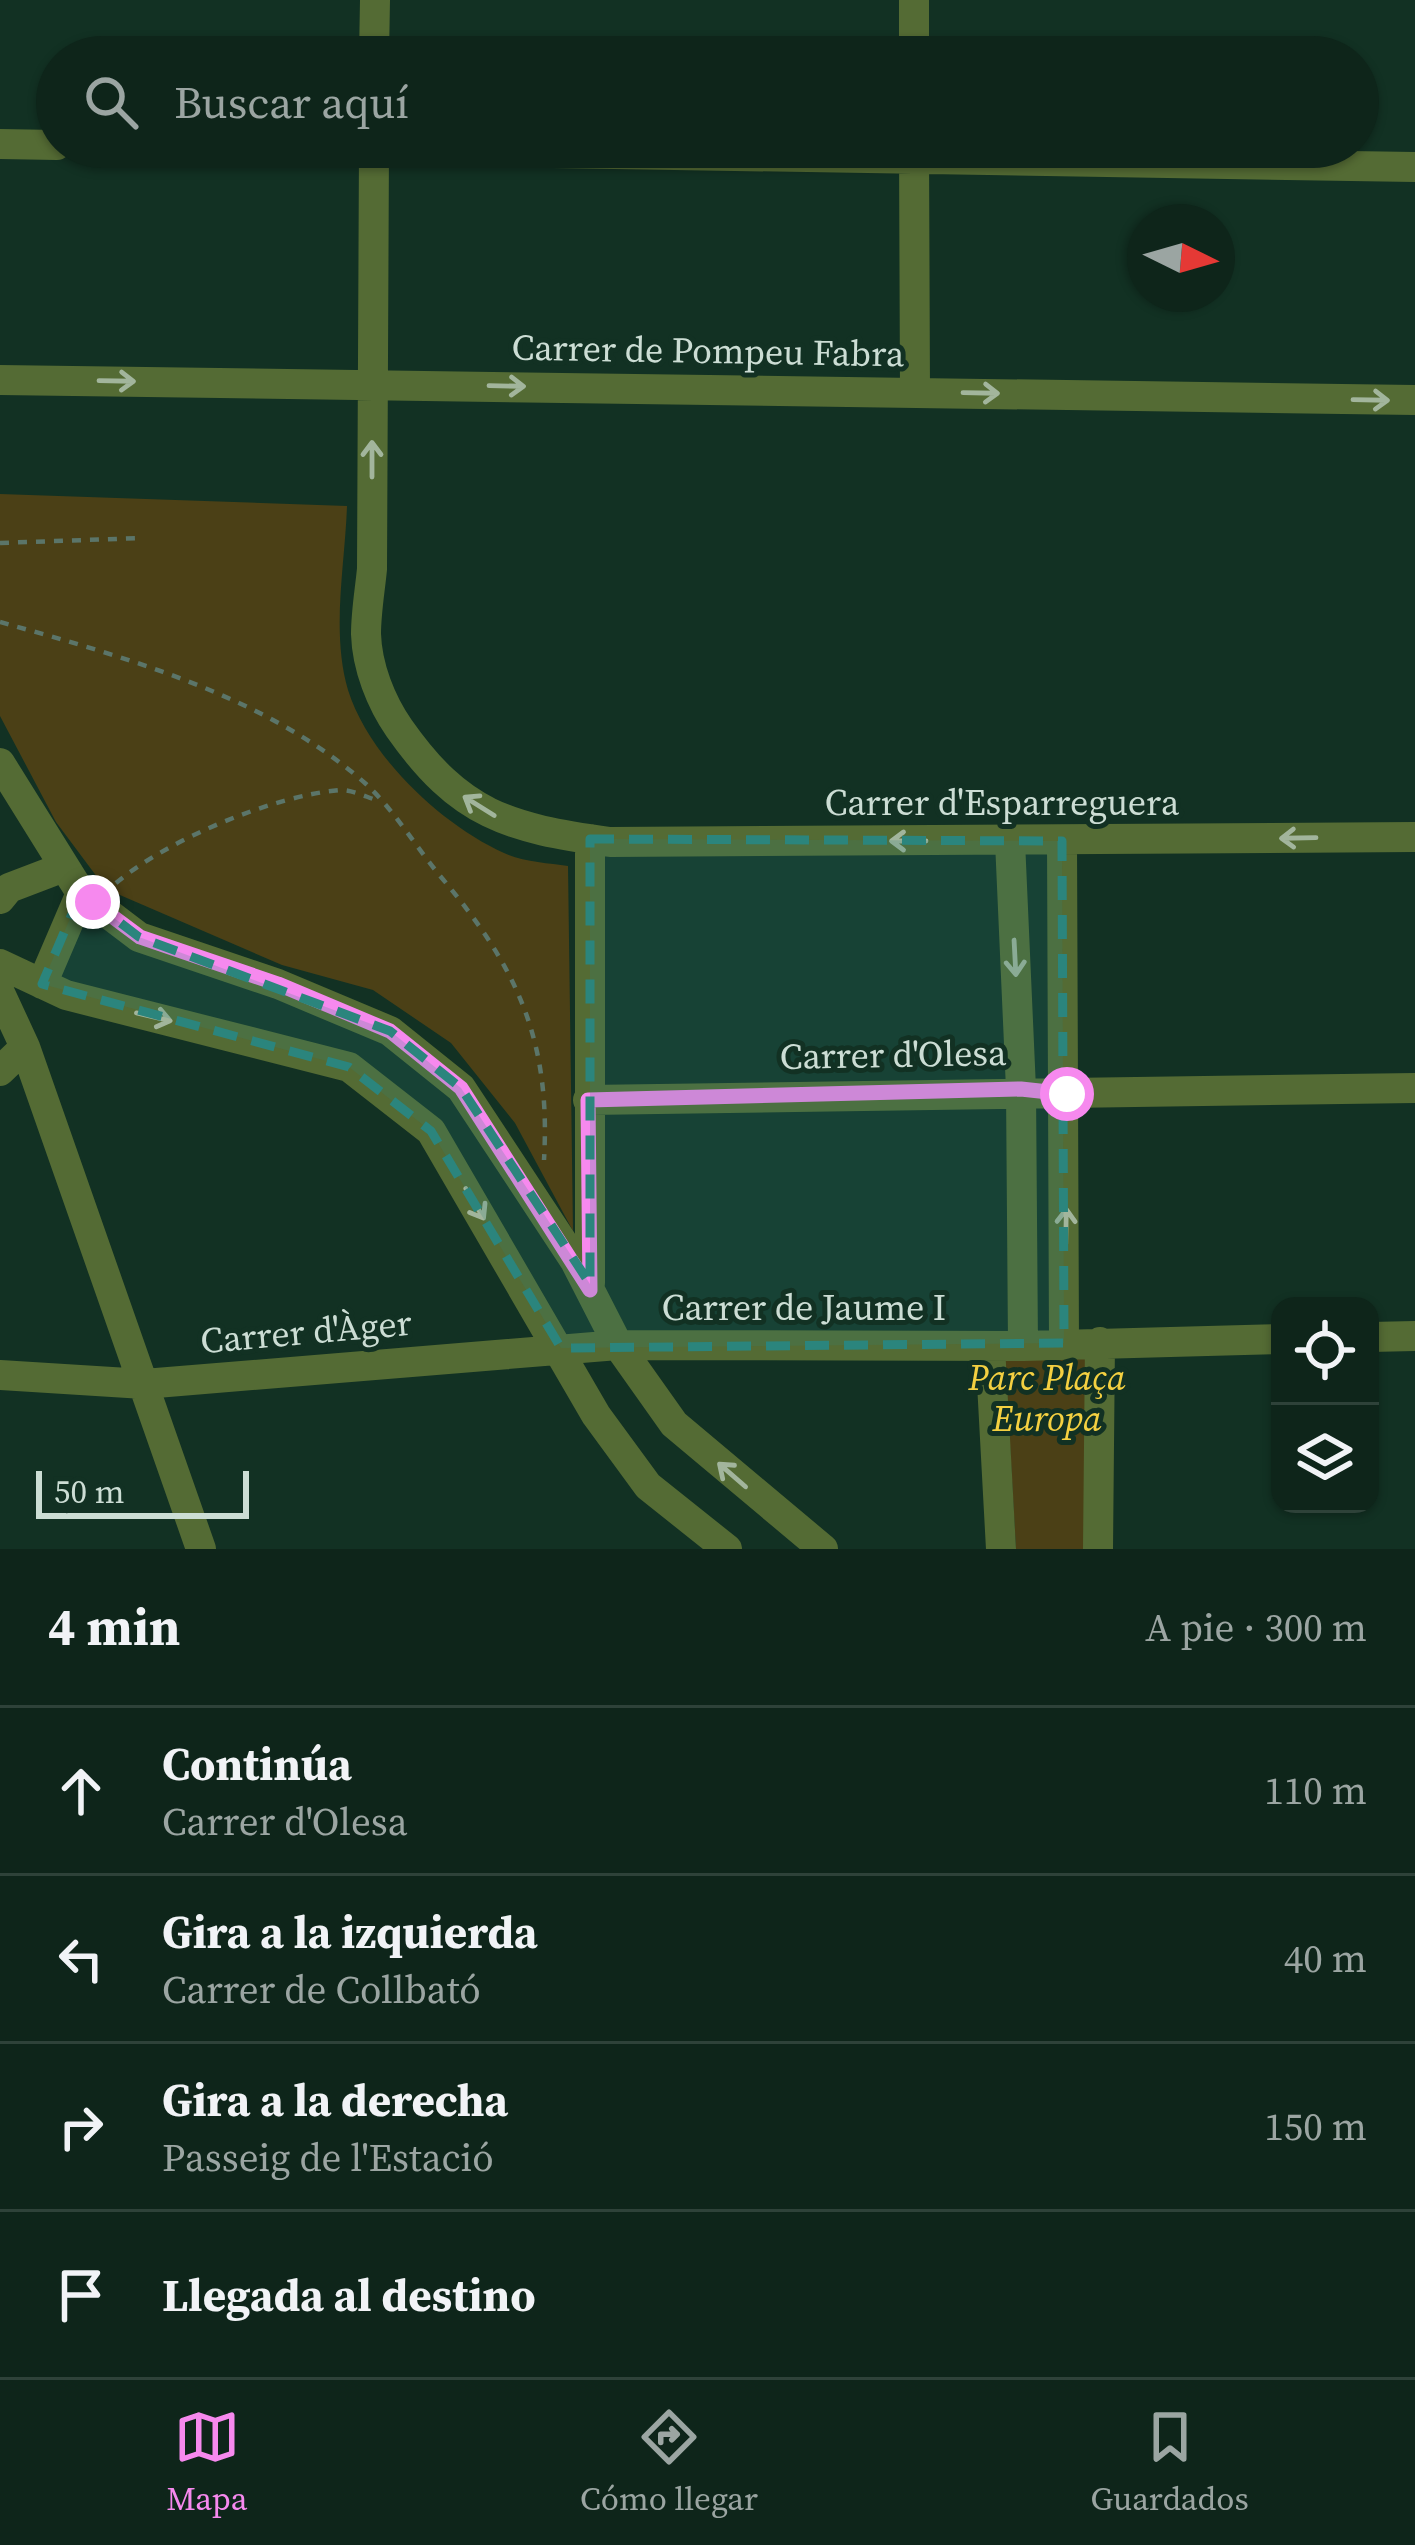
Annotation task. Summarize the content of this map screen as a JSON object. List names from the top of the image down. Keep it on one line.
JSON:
{"streets":{"street":["Carrer de Pompeu Fabra","Carrer d'Esparreguera","Carrer d'Olesa","Carrer de Jaume I","Carrer d'Àger"]},"crossings":[["Carrer de Pompeu Fabra","Carrer d'Esparreguera"],["Carrer de Jaume I","Carrer d'Àger"]],"one_way":["Carrer de Pompeu Fabra","Carrer d'Esparreguera"],"parks":["Parc Plaça Europa"],"scale_bar":"50 m","north":"right","page":{"search":"Buscar aquí","scale":"50 m","heading":["4 min","A pie · 300 m"],"list":[["Continúa","Carrer d'Olesa","110 m"],["Gira a la izquierda","Carrer de Collbató","40 m"],["Gira a la derecha","Passeig de l'Estació","150 m"],"Llegada al destino"],"nav":["Mapa","Cómo llegar","Guardados"]}}
